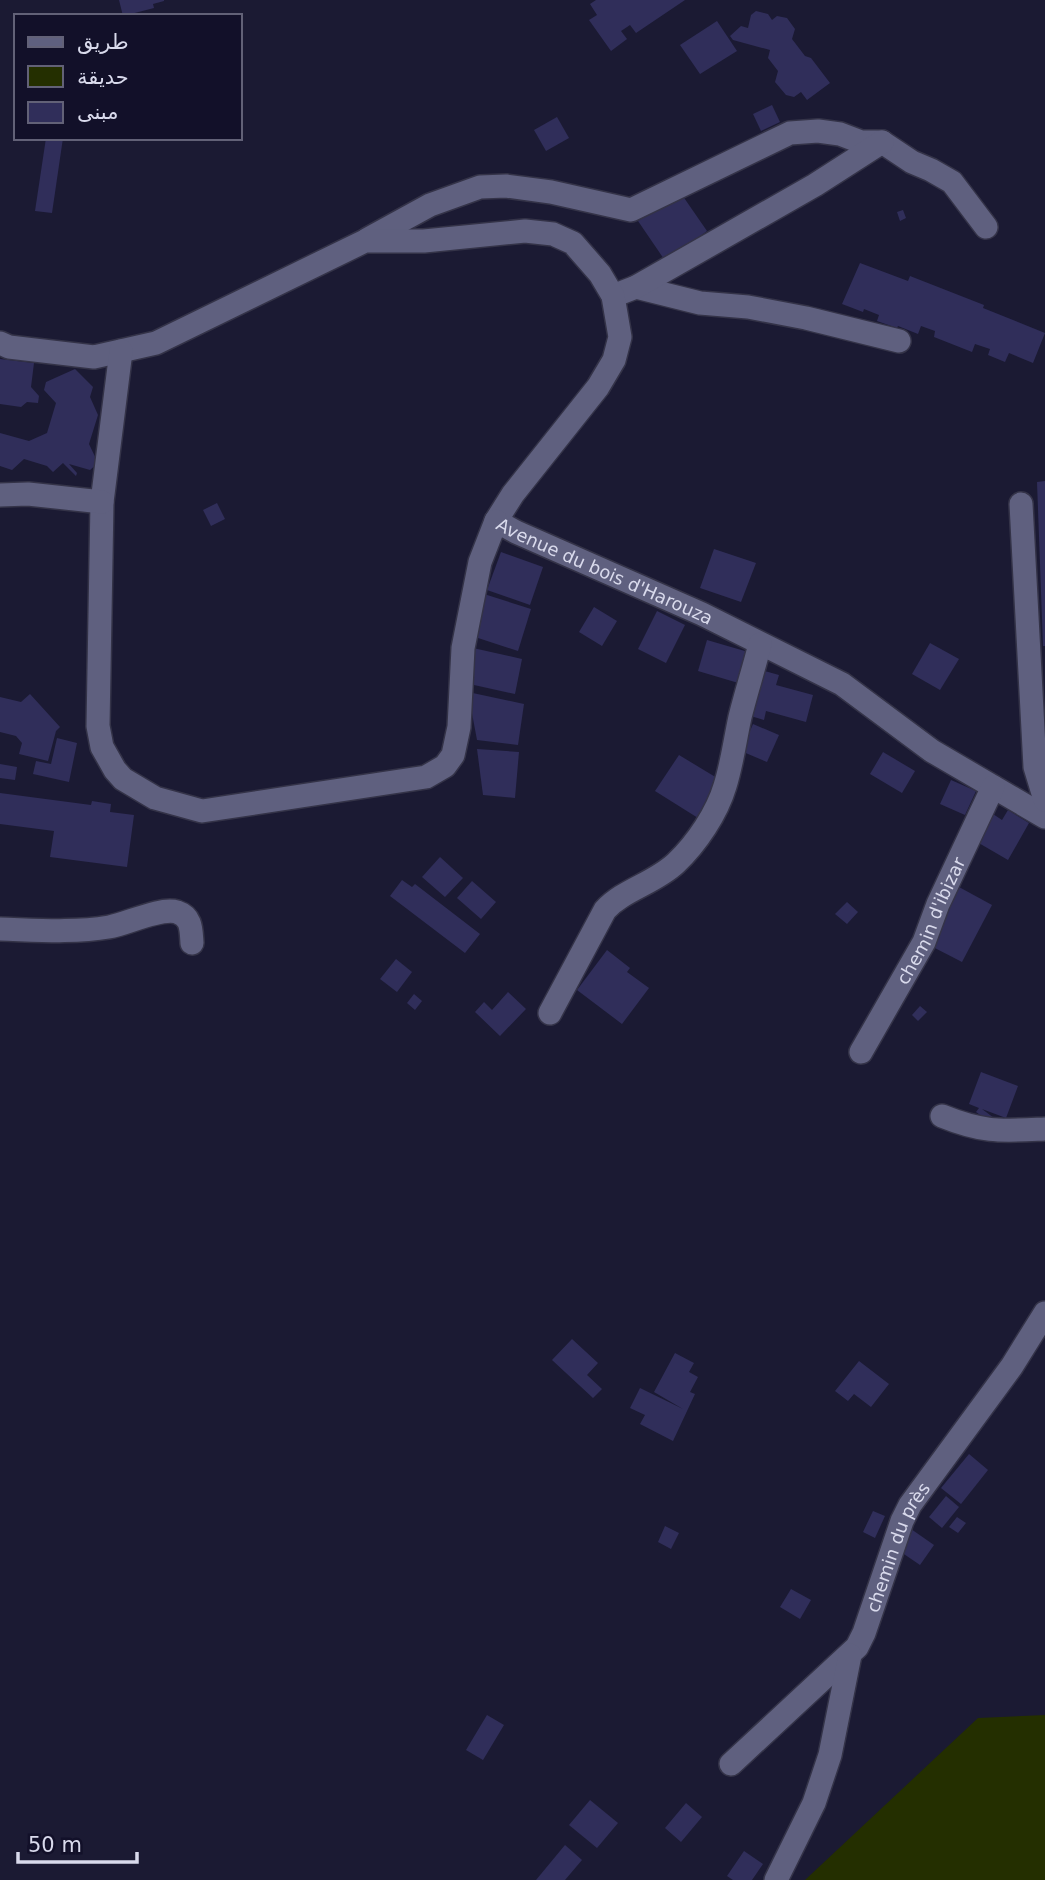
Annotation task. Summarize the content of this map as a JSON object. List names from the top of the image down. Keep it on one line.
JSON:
{"streets":{"street":["Avenue du bois d'Harouza","chemin d'ibizar","chemin du près"]},"crossings":[["Avenue du bois d'Harouza","chemin d'ibizar"]],"legend":["طريق","حديقة","مبنى"],"scale_bar":"50 m"}
